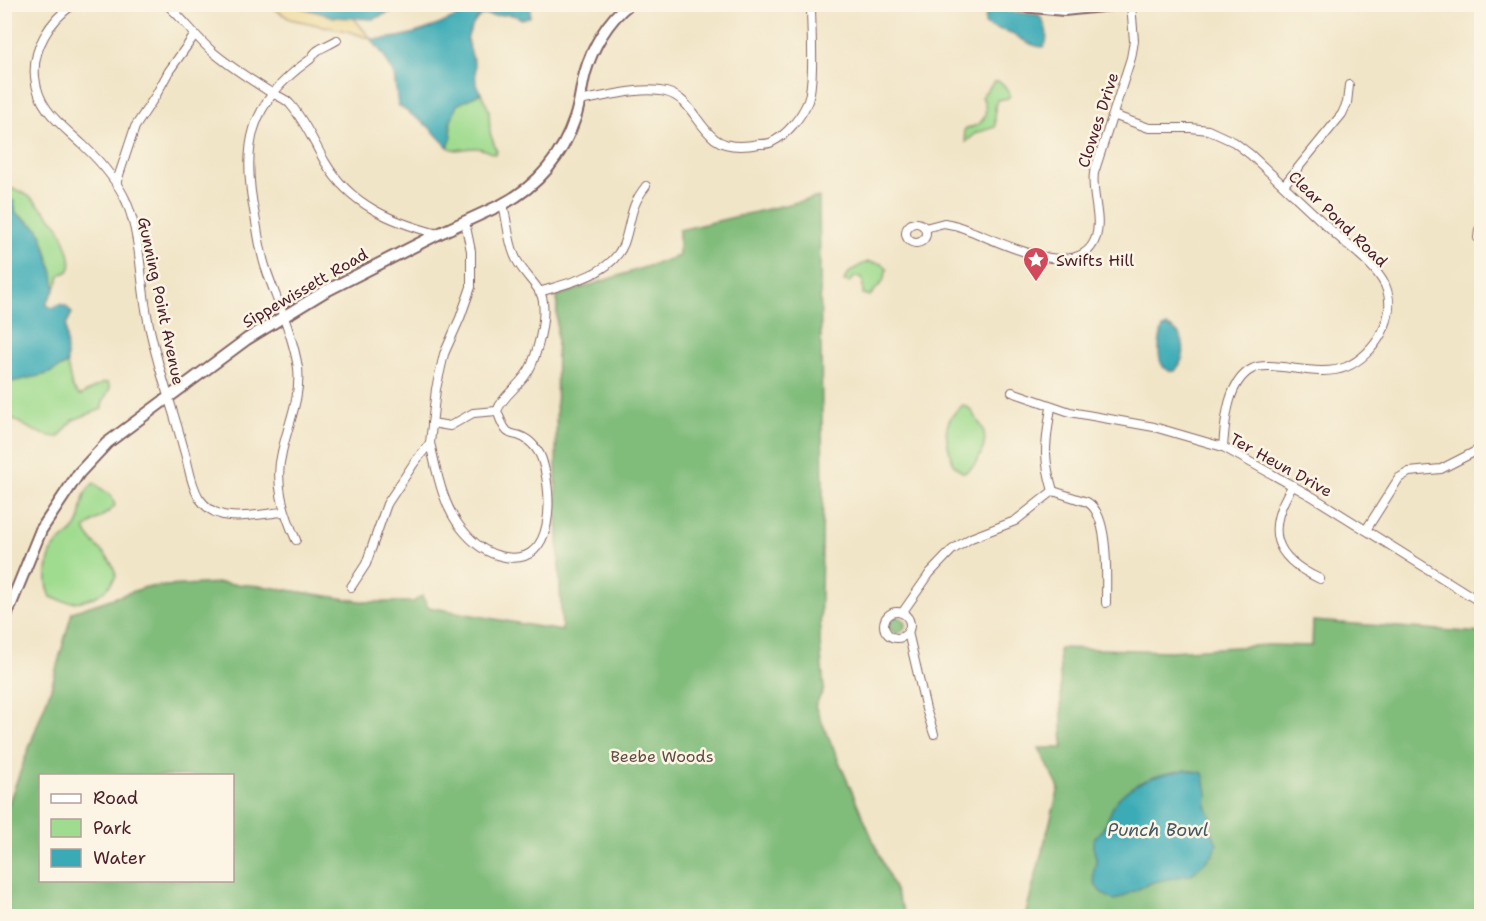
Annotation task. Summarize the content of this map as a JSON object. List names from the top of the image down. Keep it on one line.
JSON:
{"streets":{"main road":["Sippewissett Road"],"street":["Clowes Drive","Clear Pond Road","Gunning Point Avenue","Ter Heun Drive"]},"crossings":[["Clowes Drive","Clear Pond Road"],["Clear Pond Road","Ter Heun Drive"],["Sippewissett Road","Gunning Point Avenue"]],"water":["Punch Bowl"],"parks":["Beebe Woods"],"places":{"place":["Swifts Hill"]},"legend":["Road","Park","Water"]}
